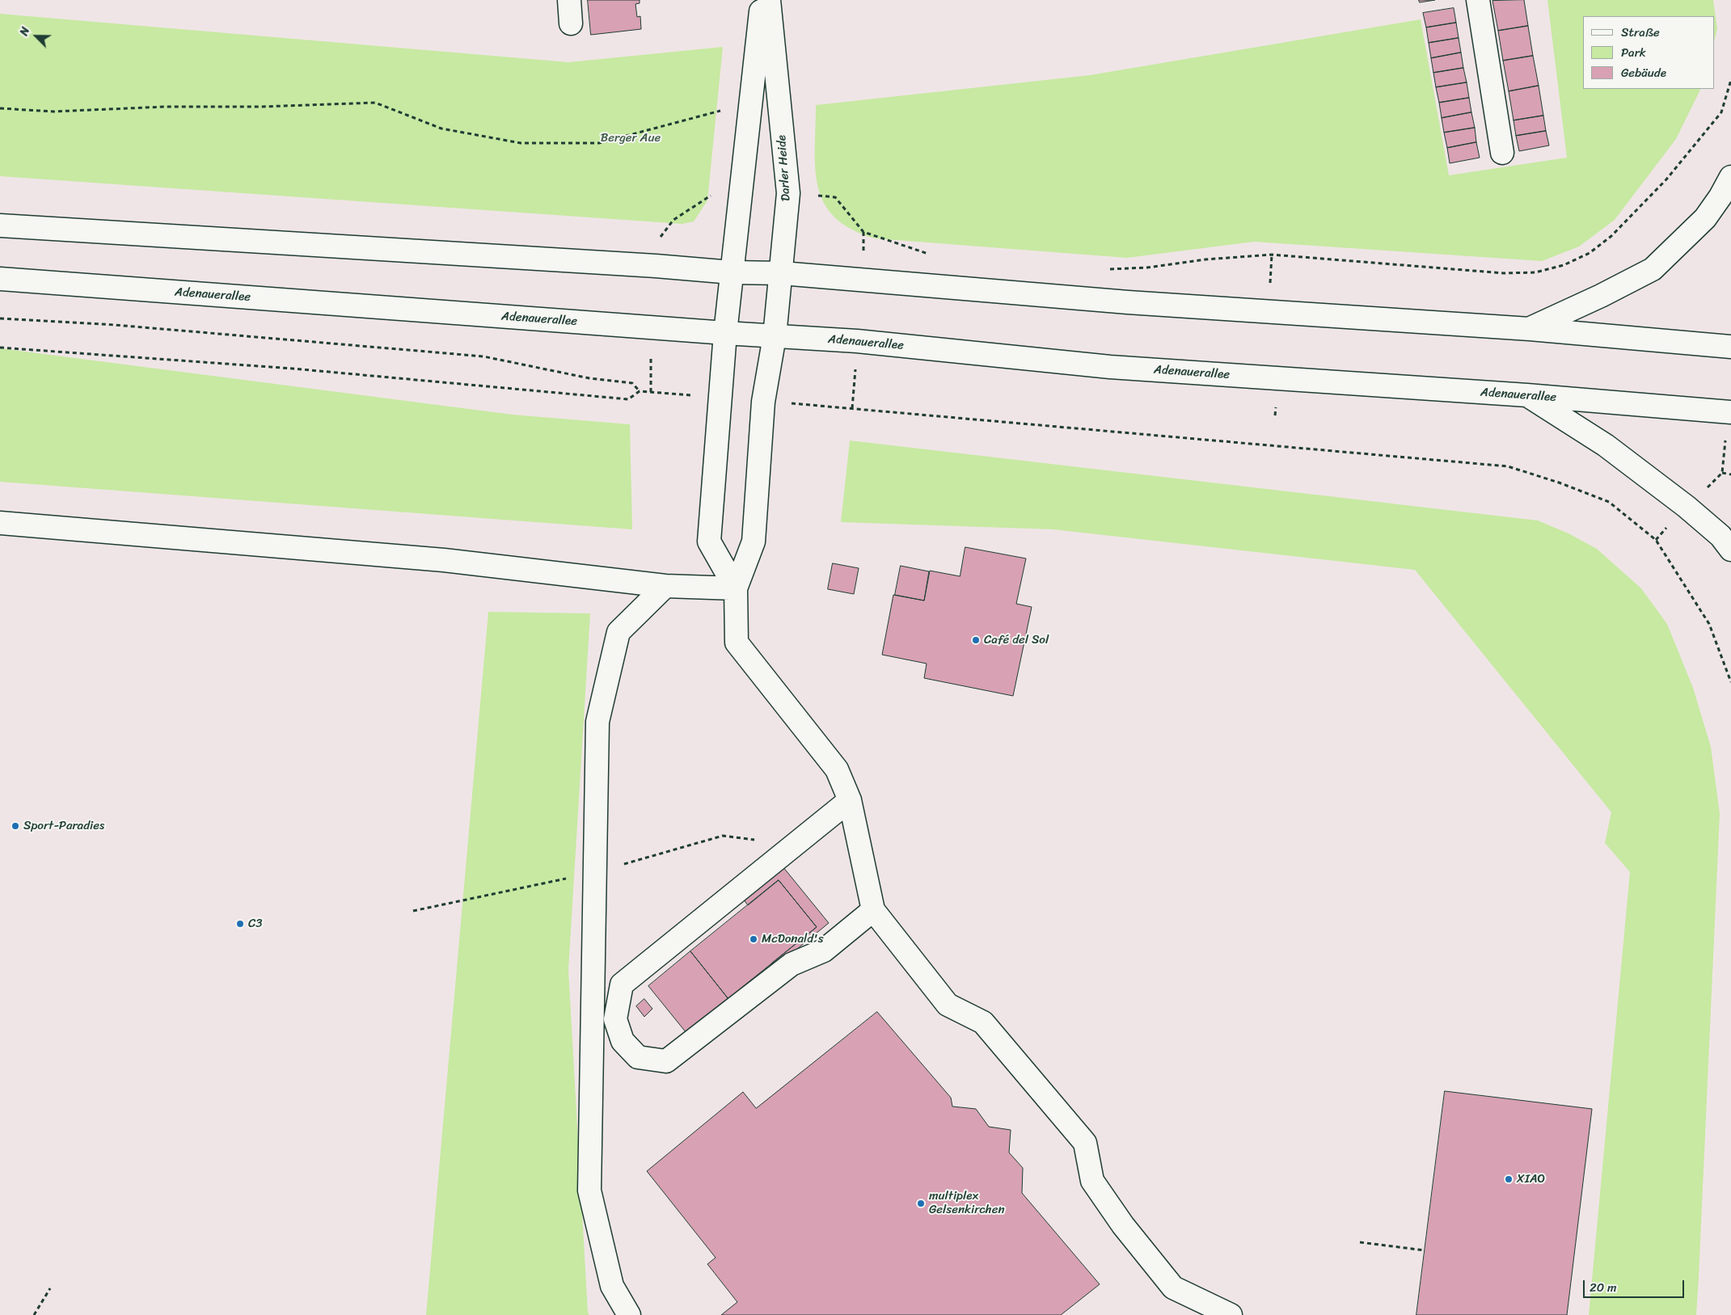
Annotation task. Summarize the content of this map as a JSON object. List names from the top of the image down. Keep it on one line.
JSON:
{"streets":{"main road":["Darler Heide","Adenauerallee"]},"crossings":[["Darler Heide","Adenauerallee"]],"parks":["Berger Aue"],"places":["Café del Sol","Sport-Paradies","C3","McDonald's","XIAO","multiplex Gelsenkirchen"],"legend":["Straße","Park","Gebäude"],"scale_bar":"20 m","north":"top left"}
